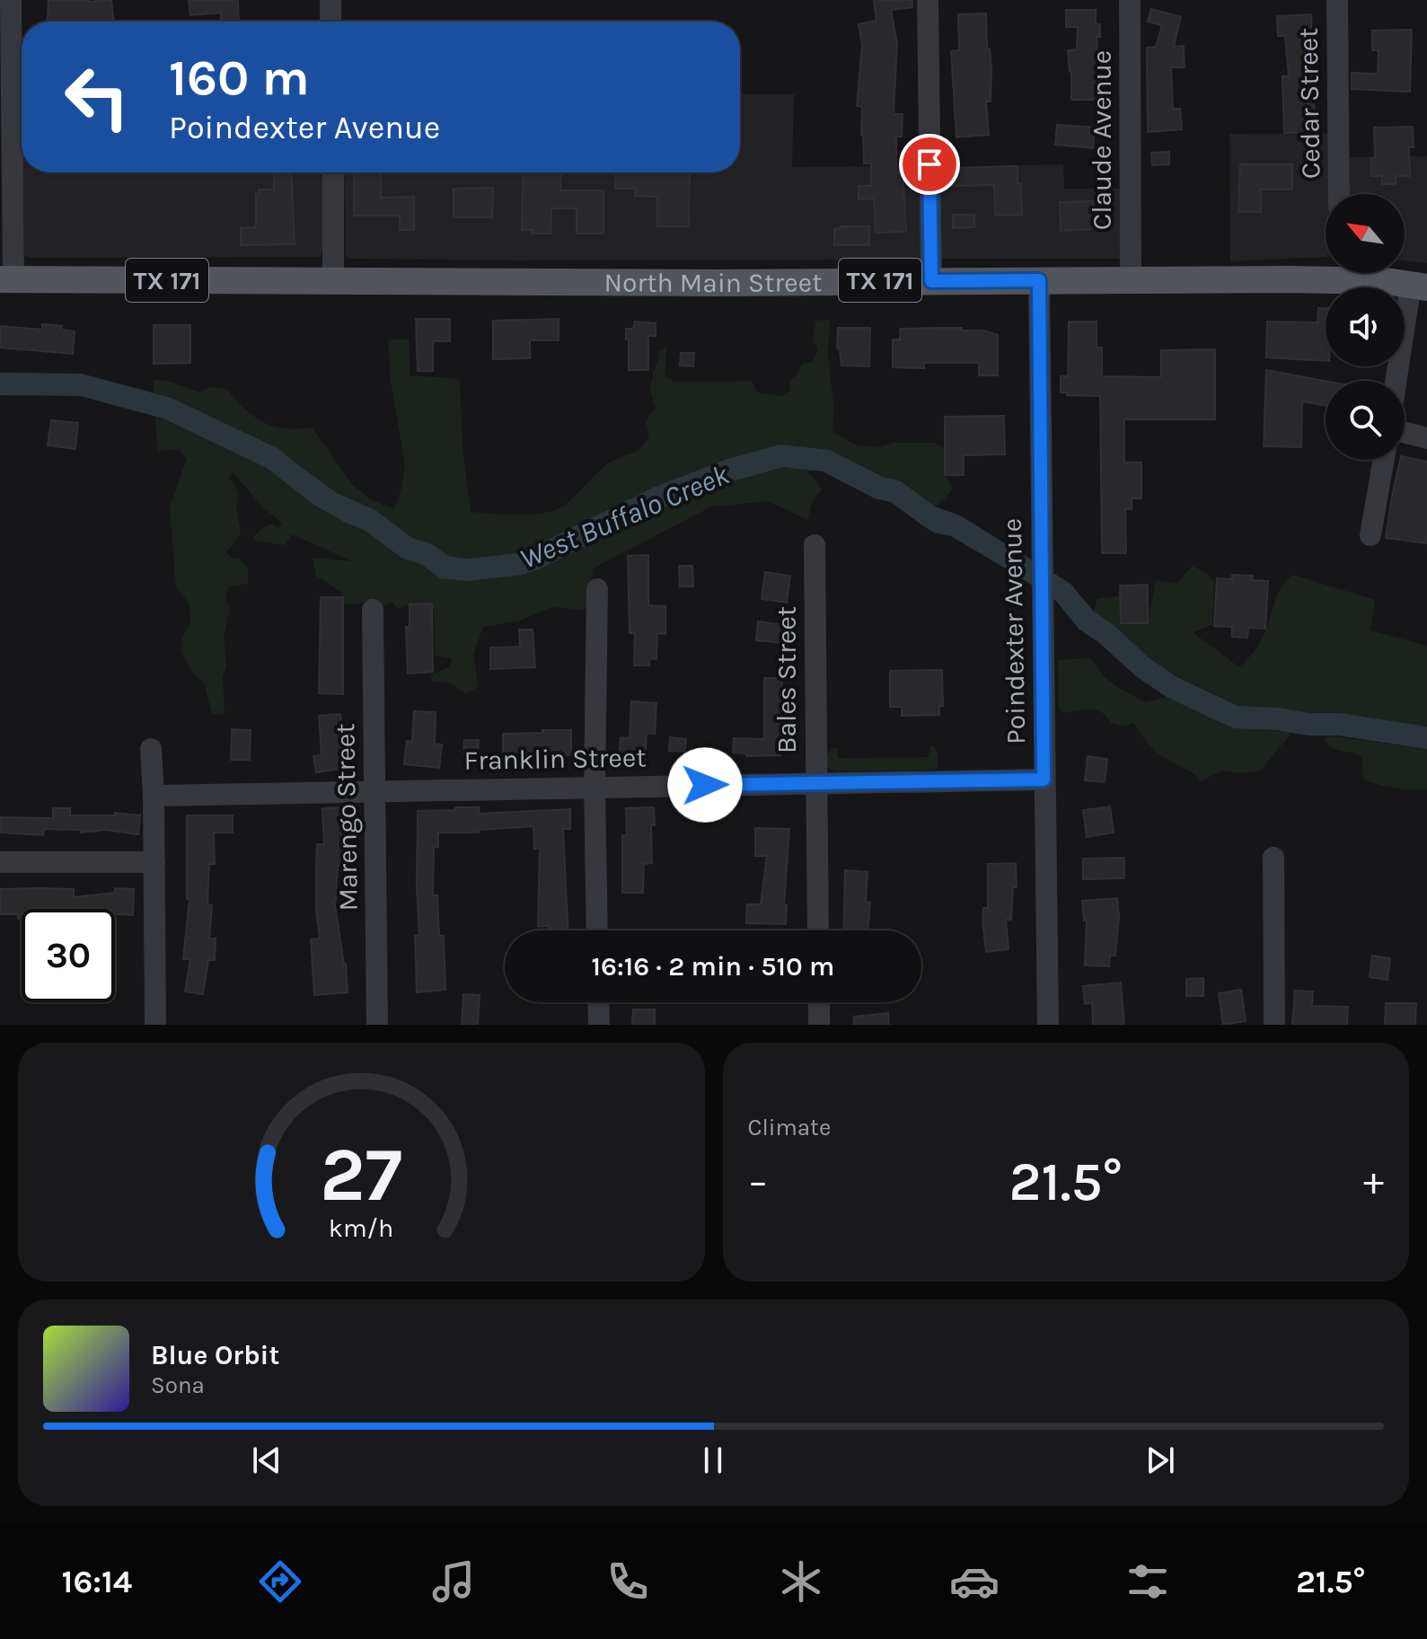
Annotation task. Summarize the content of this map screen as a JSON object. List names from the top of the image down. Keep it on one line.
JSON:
{"streets":{"main road":["TX 171","North Main Street"],"street":["Cedar Street","Claude Avenue","Poindexter Avenue","Bales Street","Franklin Street","Marengo Street"]},"crossings":[["Claude Avenue","North Main Street"],["North Main Street","Poindexter Avenue"],["Poindexter Avenue","Franklin Street"],["Bales Street","Franklin Street"],["Franklin Street","Marengo Street"]],"water":["West Buffalo Creek"],"north":"top left","page":{"turn":["160 m","Poindexter Avenue"],"limit":"30","trip":"16:16 · 2 min · 510 m","tile":"Climate","heat":["−","21.5°","+"],"song":["Blue Orbit","Sona"],"tabs":["16:14","21.5°"],"gauge":["27","km/h"]}}
